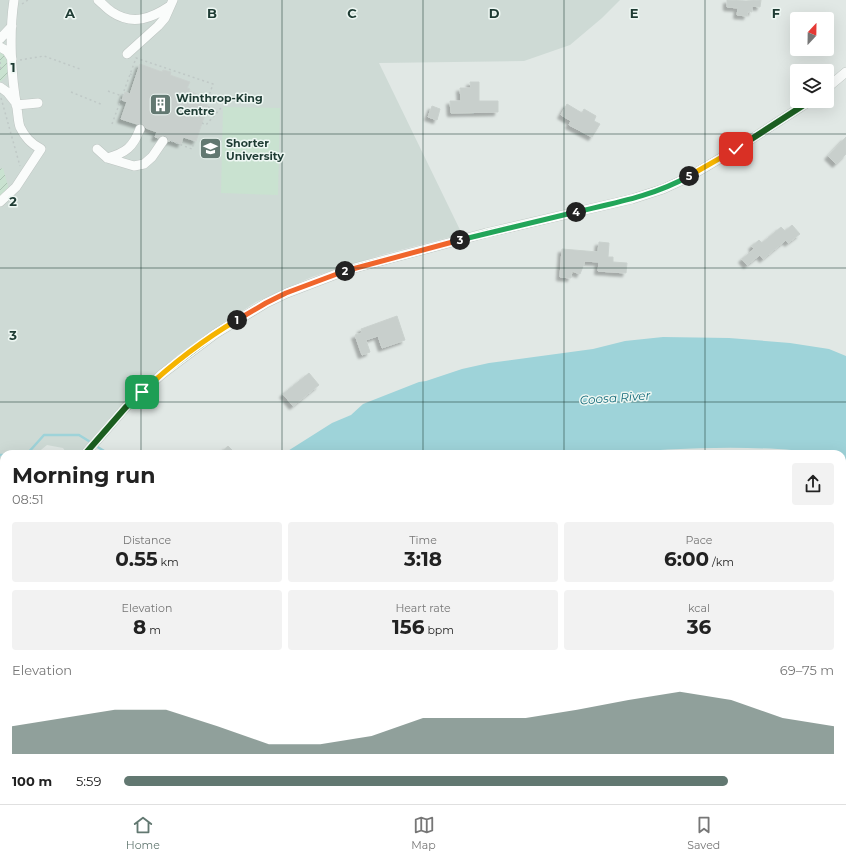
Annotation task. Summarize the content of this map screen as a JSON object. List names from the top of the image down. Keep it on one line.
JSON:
{"water":["Coosa River"],"places":{"building":["Winthrop-King Centre"],"school or university":["Shorter University"]},"north":"top","page":{"pins":["5","4","3","2","1"],"heading":["Morning run","08:51"],"stats":[["Distance","0.55 km"],["Time","3:18"],["Pace","6:00 /km"],["Elevation","8 m"],["Heart rate","156 bpm"],["kcal","36"]],"chart":["Elevation","69–75 m"],"list":[{"name":"100 m","note":"5:59"}],"tabs":["Home","Map","Saved"]},"grid":{"columns":["A","B","C","D","E","F"],"rows":["1","2","3"]}}
